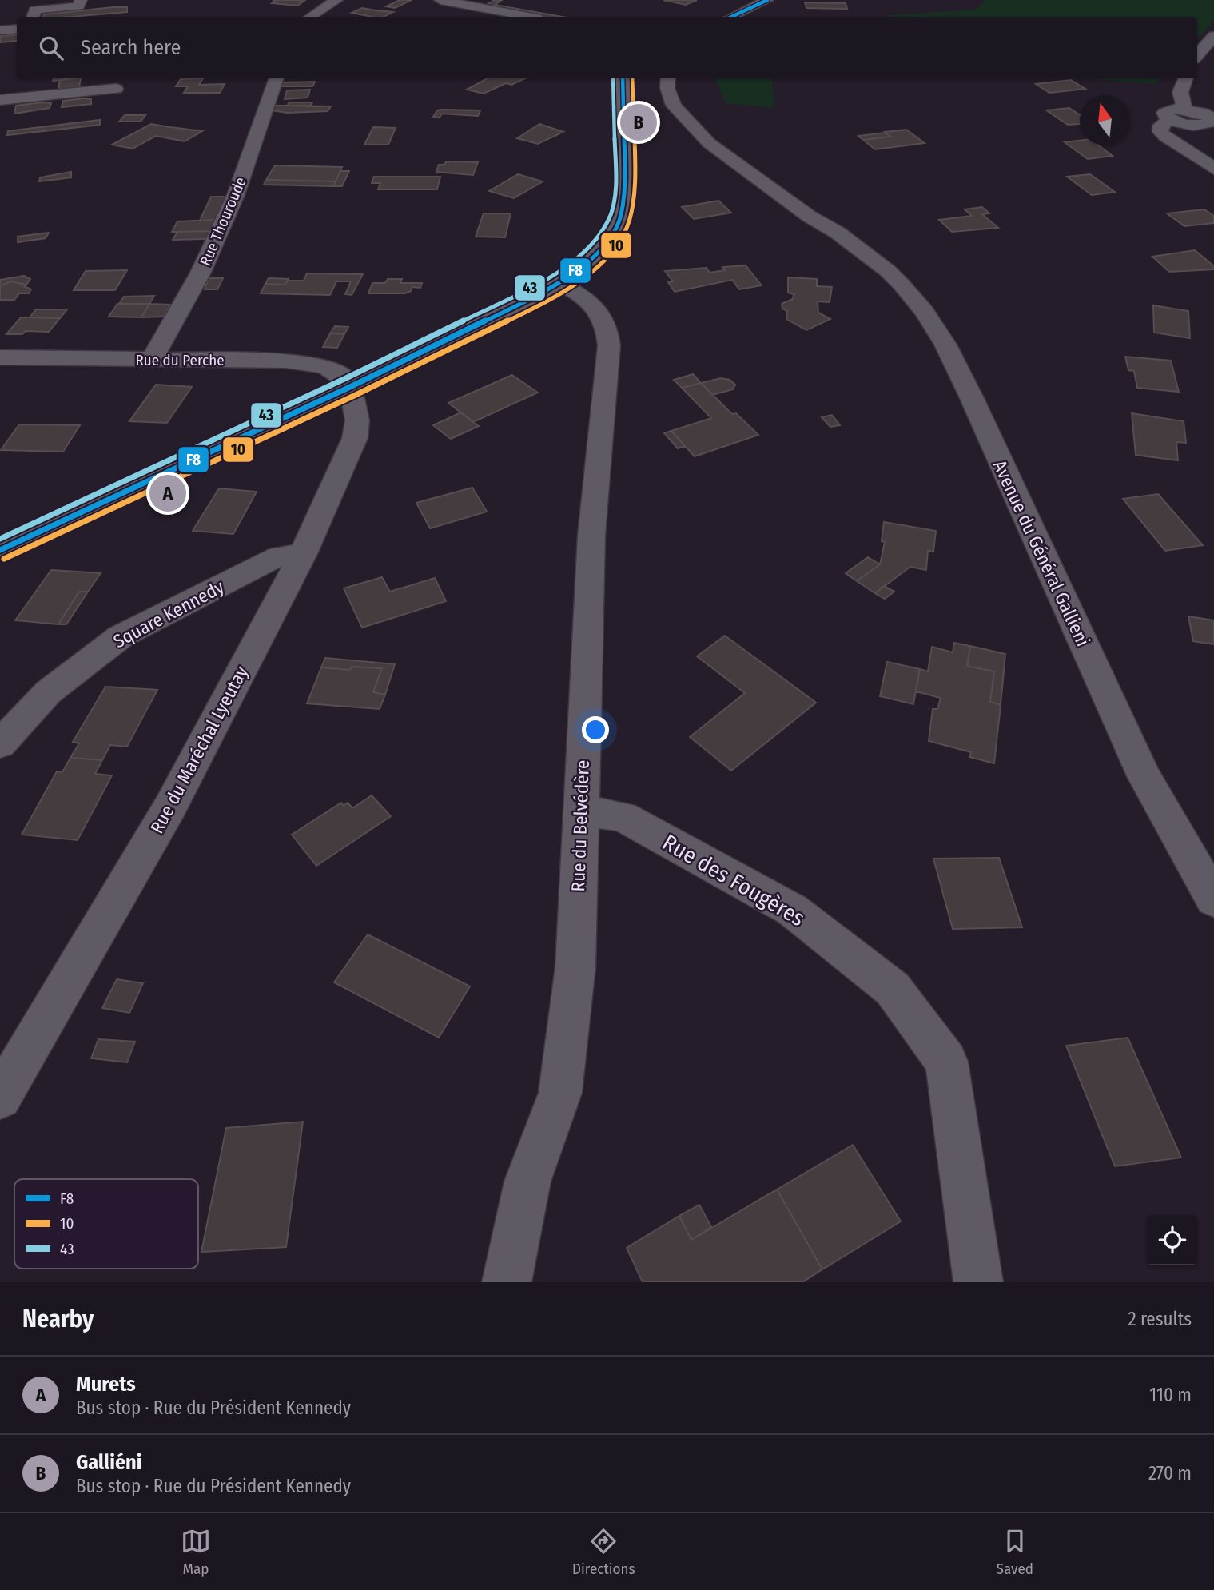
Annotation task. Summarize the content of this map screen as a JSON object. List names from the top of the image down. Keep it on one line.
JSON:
{"streets":{"street":["Rue Thouroude","Rue du Perche","Avenue du Général Gallieni","Square Kennedy","Rue du Maréchal Lyeutay","Rue du Belvédère","Rue des Fougères"]},"crossings":[["Rue Thouroude","Rue du Perche"],["Rue du Perche","Rue du Maréchal Lyeutay"],["Square Kennedy","Rue du Maréchal Lyeutay"],["Rue du Belvédère","Rue des Fougères"]],"lines":["transit line F8","transit line 10","transit line 43"],"legend":["F8","10","43"],"north":"top","page":{"search":"Search here","pins":["B","A"],"heading":["Nearby","2 results"],"list":[{"mark":"A","name":"Murets","note":"Bus stop · Rue du Président Kennedy","value":"110 m"},{"mark":"B","name":"Galliéni","note":"Bus stop · Rue du Président Kennedy","value":"270 m"}],"nav":["Map","Directions","Saved"]}}
